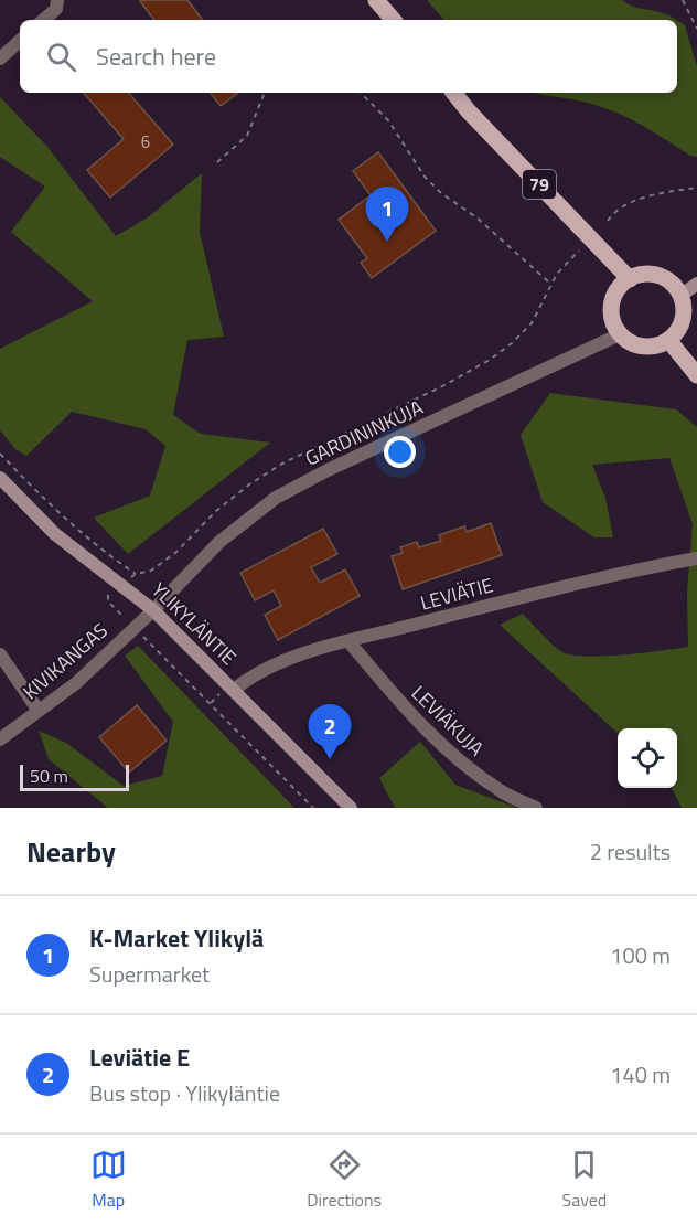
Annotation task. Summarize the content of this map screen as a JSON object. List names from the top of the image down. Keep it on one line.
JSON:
{"streets":{"main road":["79","YLIKYLÄNTIE"],"street":["GARDININKUJA","LEVIÄTIE","KIVIKANGAS","LEVIÄKUJA"]},"crossings":[["79","GARDININKUJA"],["GARDININKUJA","YLIKYLÄNTIE"],["GARDININKUJA","KIVIKANGAS"],["LEVIÄTIE","YLIKYLÄNTIE"],["LEVIÄTIE","LEVIÄKUJA"],["YLIKYLÄNTIE","KIVIKANGAS"]],"house_numbers":["6"],"scale_bar":"50 m","page":{"search":"Search here","pins":["1","2"],"scale":"50 m","heading":["Nearby","2 results"],"list":[{"mark":"1","name":"K-Market Ylikylä","note":"Supermarket","value":"100 m"},{"mark":"2","name":"Leviätie E","note":"Bus stop · Ylikyläntie","value":"140 m"}],"nav":["Map","Directions","Saved"]}}
